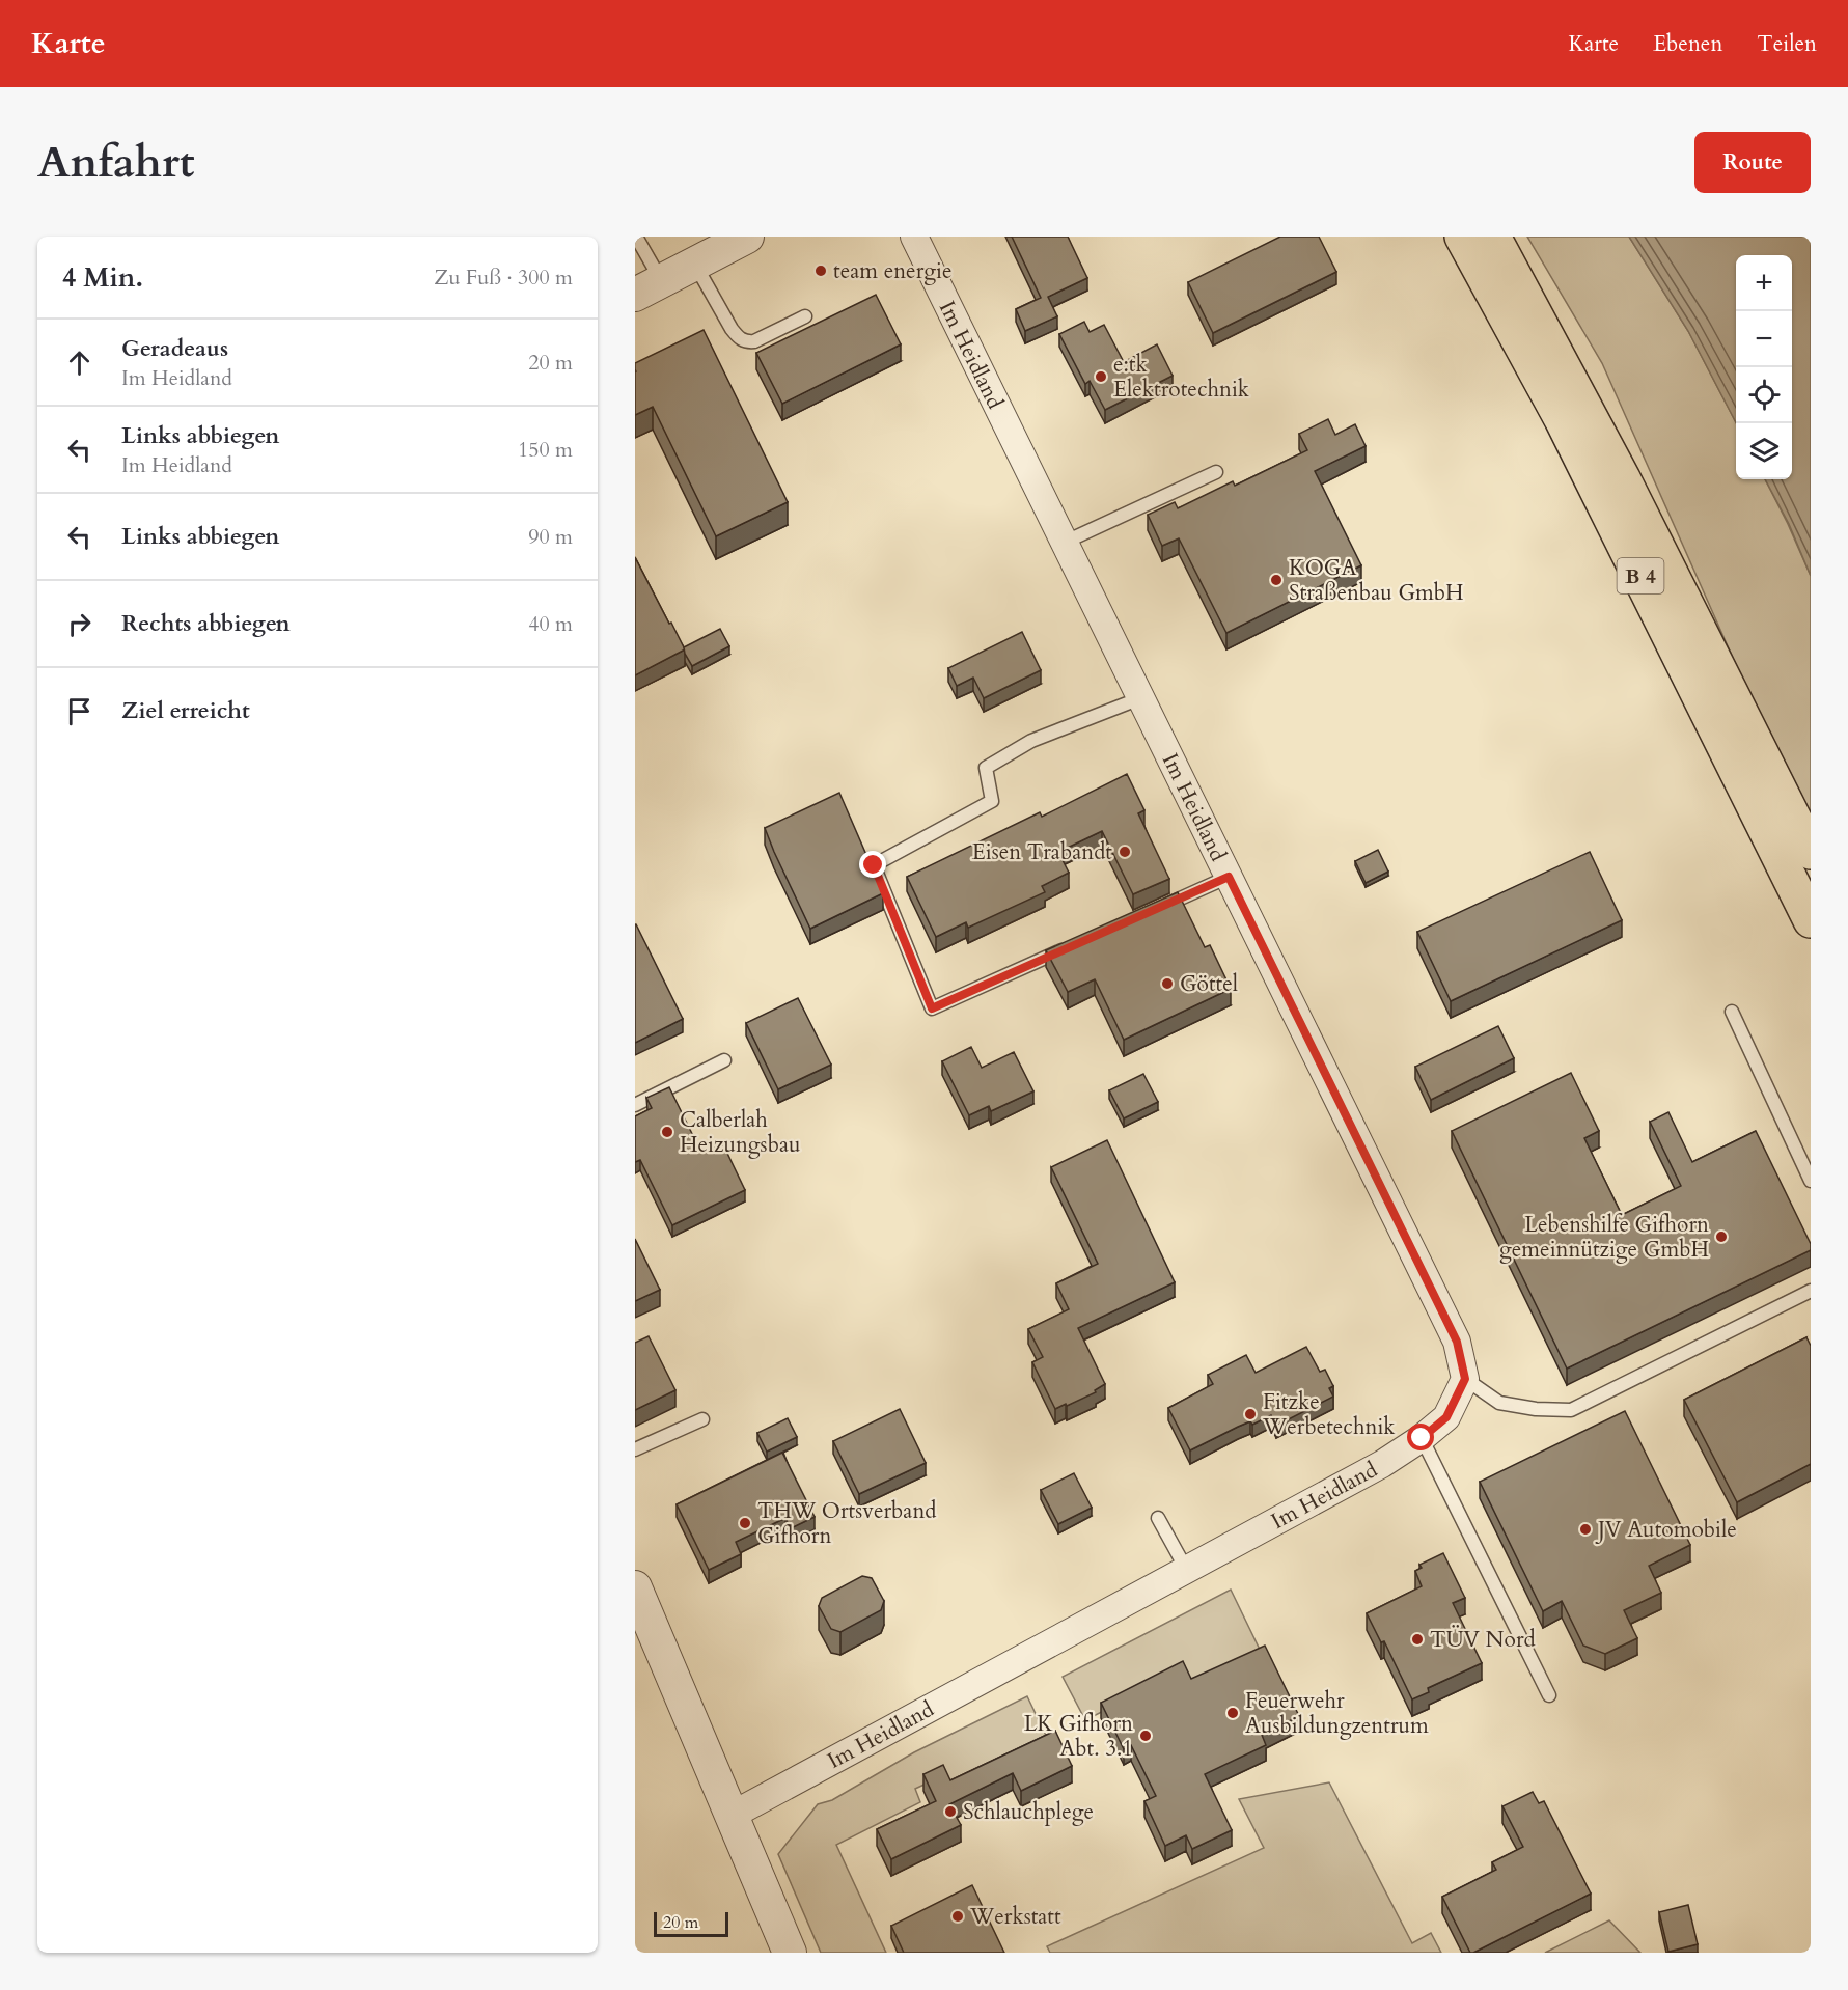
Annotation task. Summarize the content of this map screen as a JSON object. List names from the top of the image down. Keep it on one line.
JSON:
{"streets":{"highway":["B 4"],"street":["Im Heidland"]},"places":["team energie","e:tk Elektrotechnik","KOGA Straßenbau GmbH","Eisen Trabandt","Göttel","Calberlah Heizungsbau","Lebenshilfe Gifhorn gemeinnützige GmbH","Fitzke Werbetechnik","THW Ortsverband Gifhorn","JV Automobile","TÜV Nord","Feuerwehr Ausbildungzentrum","LK Gifhorn Abt. 3.1","Schlauchplege","Werkstatt"],"scale_bar":"20 m","page":{"header":"Karte","nav":["Karte","Ebenen","Teilen"],"buttons":"Route","title":"Anfahrt","heading":["4 Min.","Zu Fuß · 300 m"],"map_buttons":["+","−"],"list":[["Geradeaus","Im Heidland","20 m"],["Links abbiegen","Im Heidland","150 m"],["Links abbiegen","90 m"],["Rechts abbiegen","40 m"],"Ziel erreicht"],"scale":"20 m"}}
